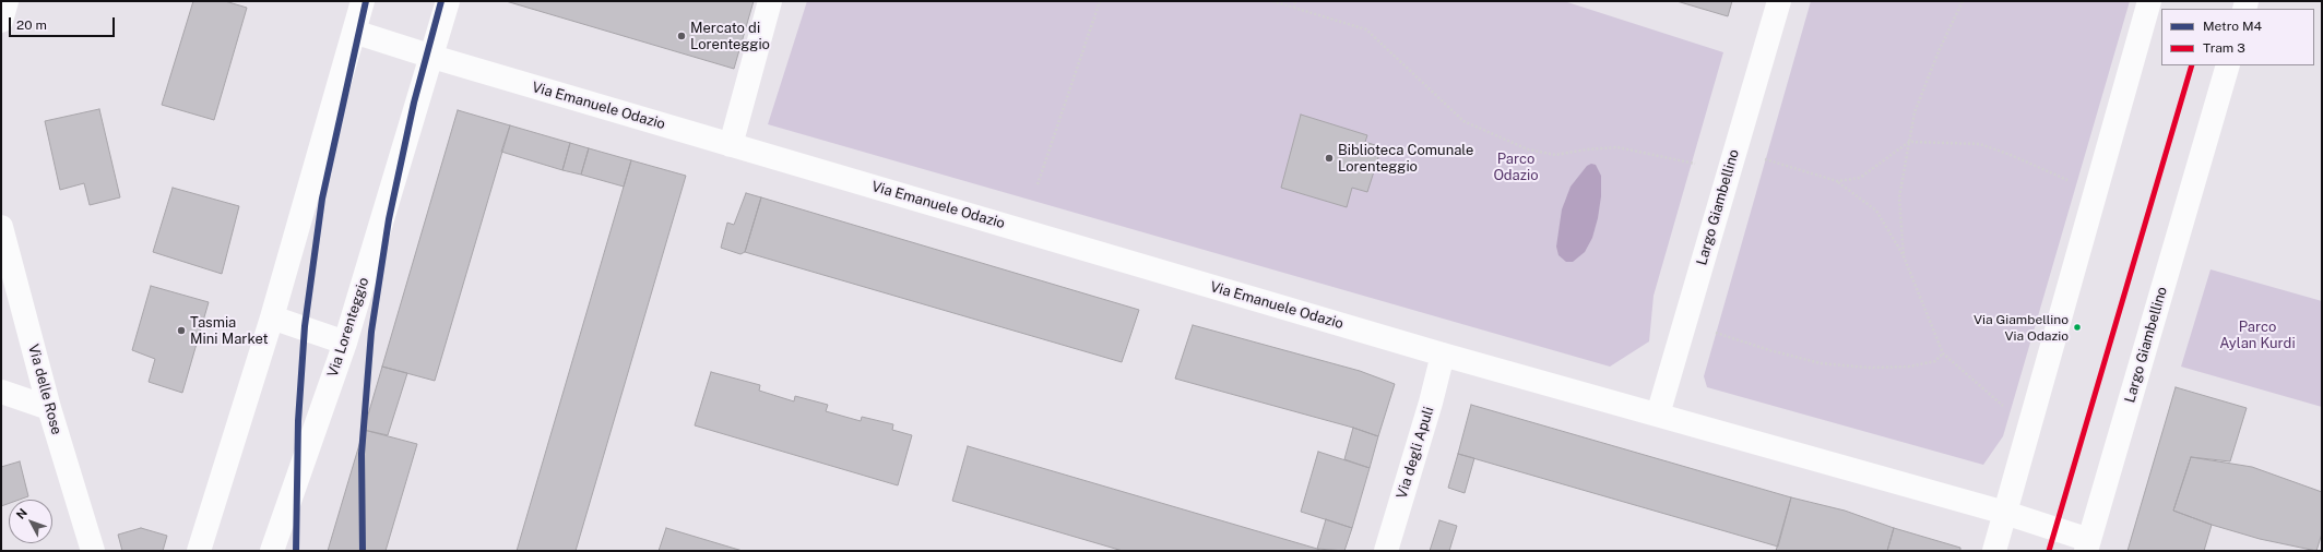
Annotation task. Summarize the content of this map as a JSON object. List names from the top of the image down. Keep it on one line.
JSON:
{"streets":{"street":["Via Emanuele Odazio","Largo Giambellino","Via Lorenteggio","Via delle Rose","Via degli Apuli"]},"crossings":[["Via Emanuele Odazio","Largo Giambellino"],["Via Emanuele Odazio","Via Lorenteggio"],["Via Emanuele Odazio","Via degli Apuli"],["Largo Giambellino","Via degli Apuli"]],"parks":["Parco Odazio","Parco Aylan Kurdi"],"places":["Mercato di Lorenteggio","Biblioteca Comunale Lorenteggio","Via Giambellino Via Odazio","Tasmia Mini Market"],"lines":["metro line M4","tram line 3"],"legend":["Metro M4","Tram 3"],"scale_bar":"20 m","north":"top left"}
